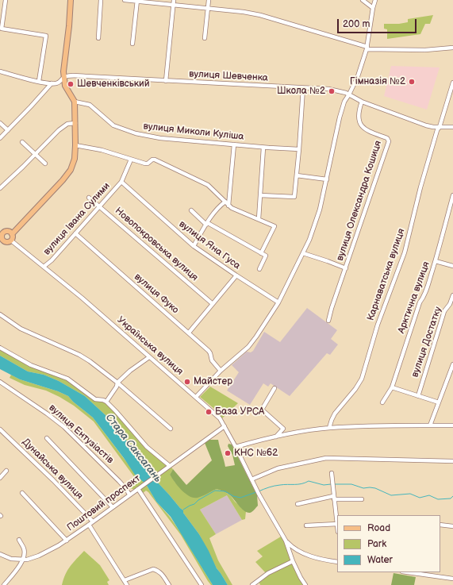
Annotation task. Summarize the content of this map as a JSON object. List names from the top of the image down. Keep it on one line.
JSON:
{"streets":{"street":["вулиця Шевченка","вулиця Миколи Куліша","вулиця Олександра Кошиця","вулиця Івана Сулими","Новопокровська вулиця","вулиця Яна Гуса","Карнаватська вулиця","вулиця Фуко","Арктична вулиця","вулиця Достатку","Українська вулиця","вулиця Ентузіастів","Дунайська вулиця","Поштовий проспект"]},"crossings":[["вулиця Шевченка","вулиця Олександра Кошиця"],["вулиця Шевченка","Карнаватська вулиця"],["вулиця Івана Сулими","Новопокровська вулиця"],["вулиця Івана Сулими","вулиця Яна Гуса"],["вулиця Івана Сулими","вулиця Фуко"],["вулиця Івана Сулими","Українська вулиця"],["Українська вулиця","Поштовий проспект"],["вулиця Ентузіастів","Поштовий проспект"],["Дунайська вулиця","Поштовий проспект"]],"water":["Стара Саксагань"],"places":["Гімназія №2","Шевченківський","Школа №2","Майстер","База УРСА","КНС №62"],"legend":["Road","Park","Water"],"scale_bar":"200 m"}
